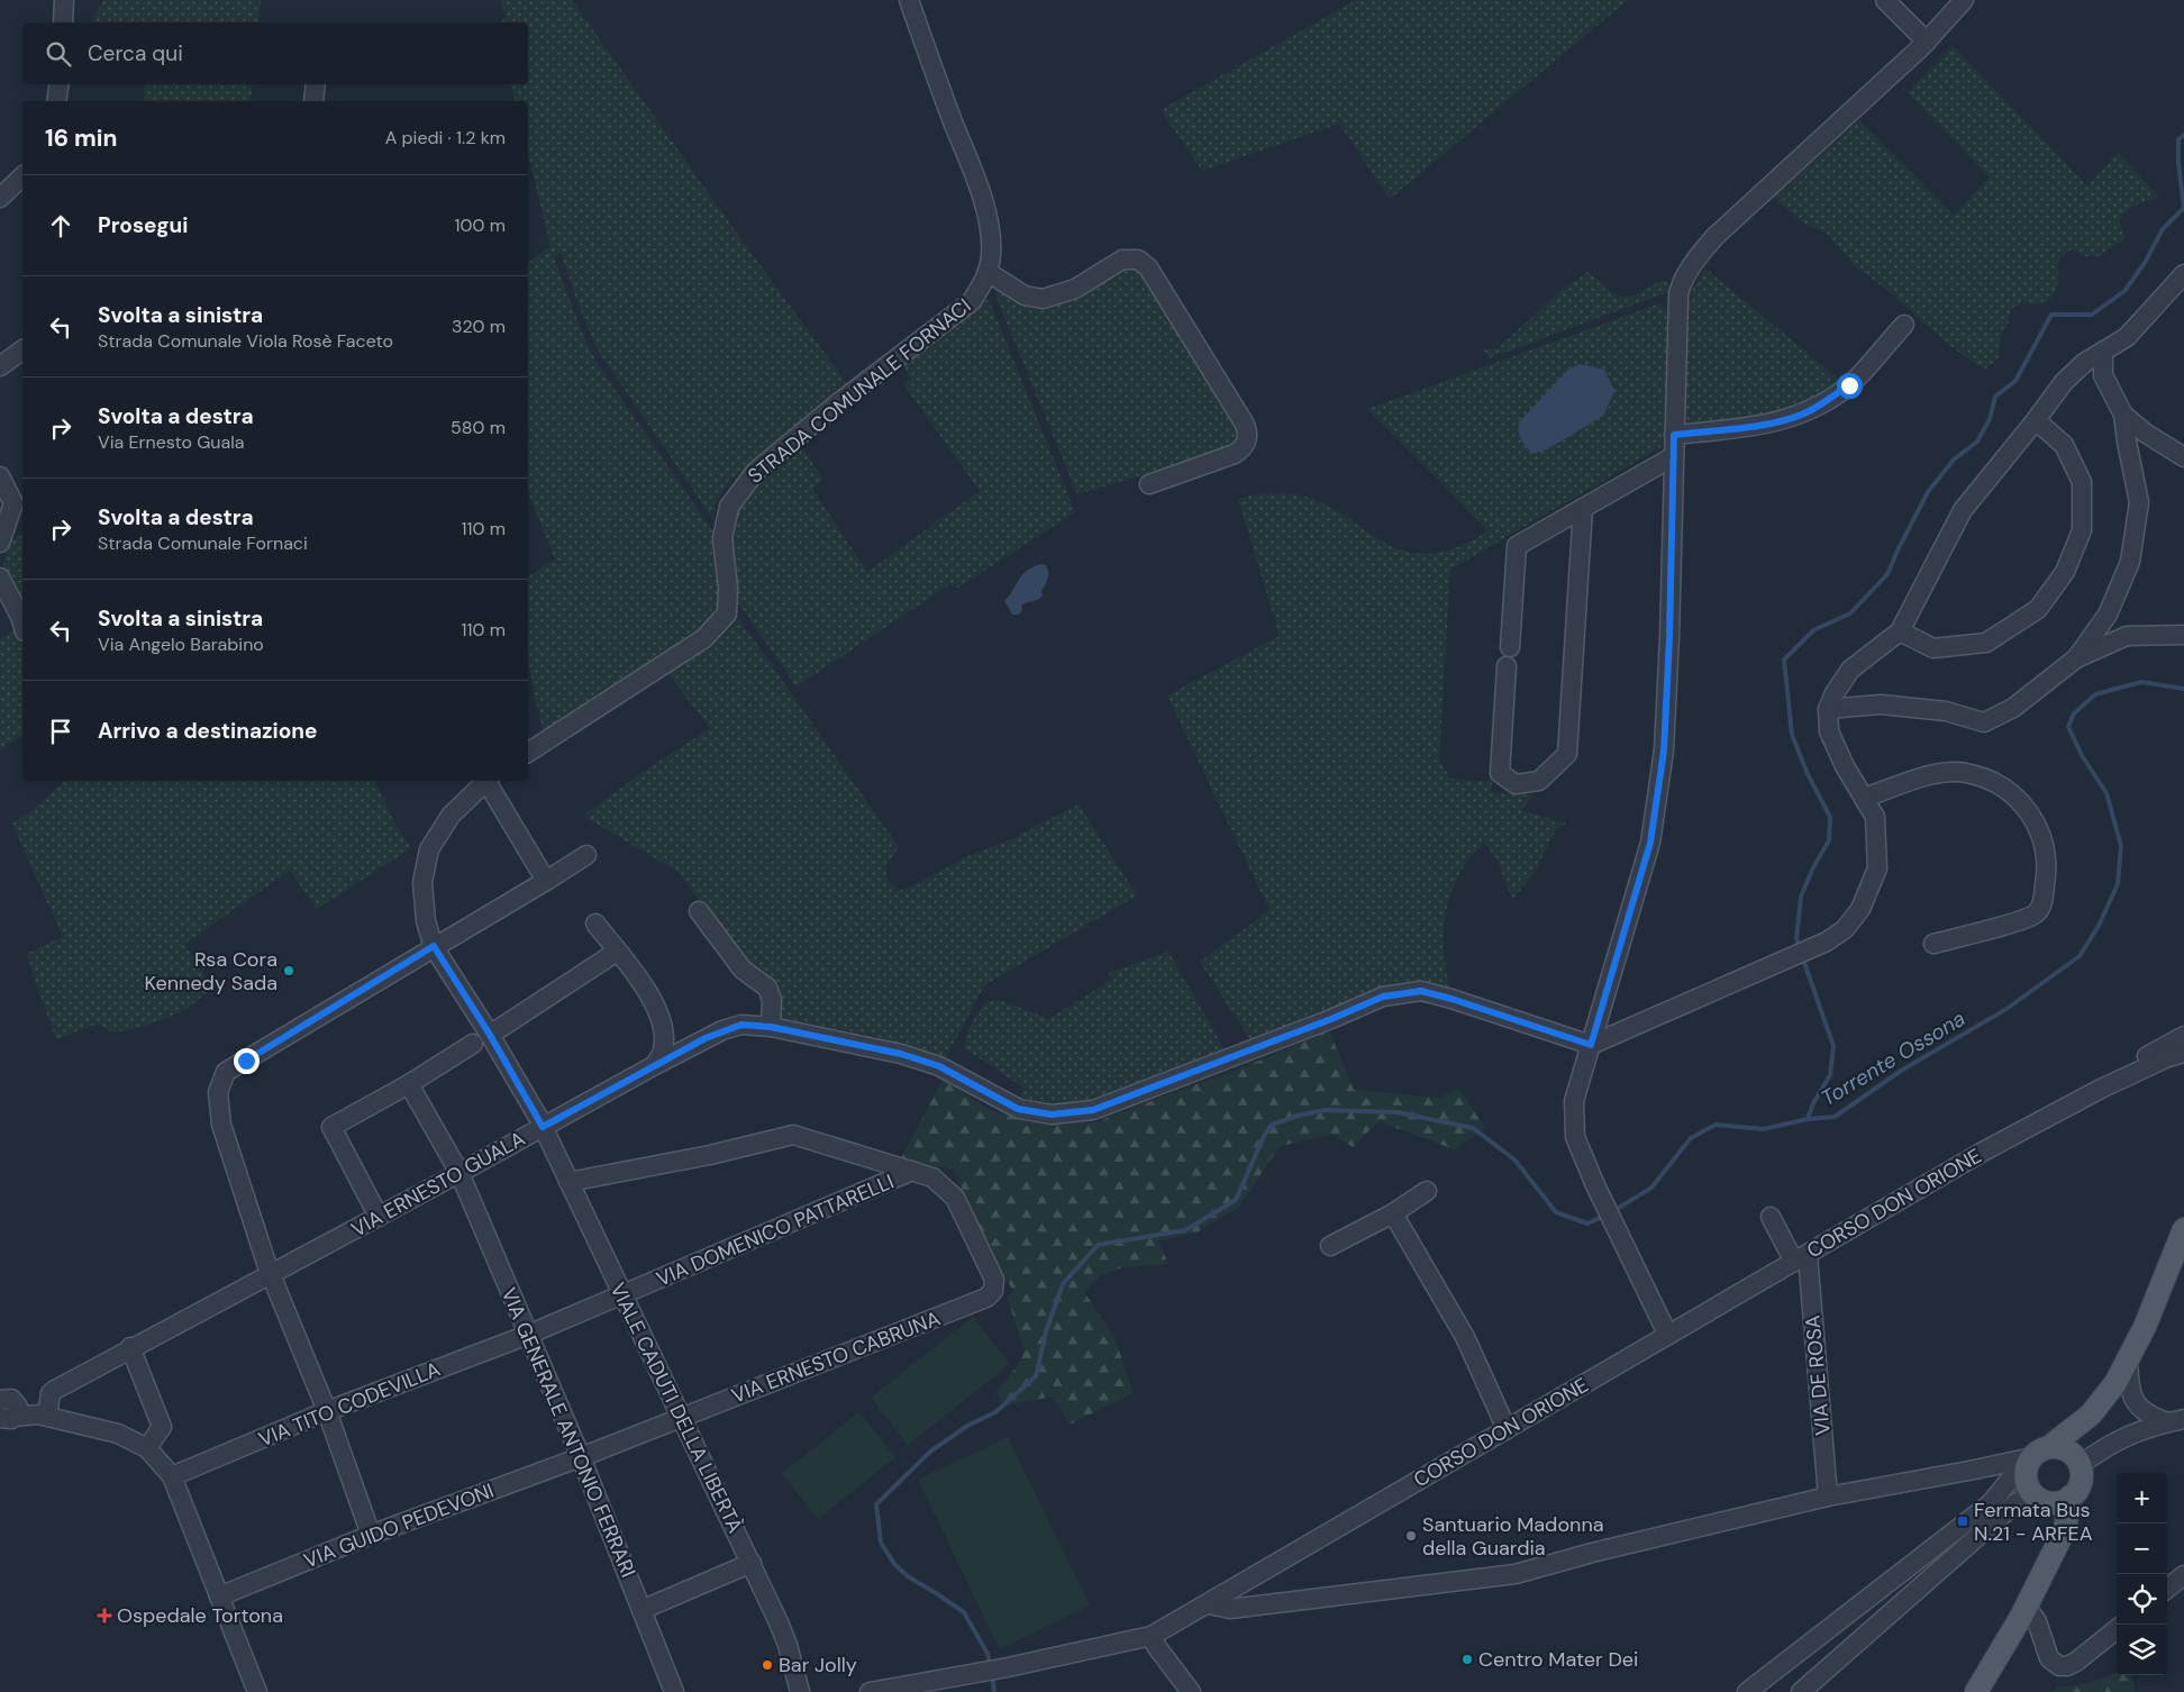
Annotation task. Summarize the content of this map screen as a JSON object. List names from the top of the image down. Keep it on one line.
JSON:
{"streets":{"street":["STRADA COMUNALE FORNACI","VIA ERNESTO GUALA","CORSO DON ORIONE","VIA DOMENICO PATTARELLI","VIA ERNESTO CABRUNA","VIA DE ROSA","VIA TITO CODEVILLA","VIALE CADUTI DELLA LIBERTÀ","VIA GENERALE ANTONIO FERRARI","VIA GUIDO PEDEVONI"]},"crossings":[["VIA ERNESTO GUALA","VIALE CADUTI DELLA LIBERTÀ"],["VIA ERNESTO GUALA","VIA GENERALE ANTONIO FERRARI"],["CORSO DON ORIONE","VIA DE ROSA"],["VIA DOMENICO PATTARELLI","VIA ERNESTO CABRUNA"],["VIA DOMENICO PATTARELLI","VIA TITO CODEVILLA"],["VIA DOMENICO PATTARELLI","VIALE CADUTI DELLA LIBERTÀ"],["VIA DOMENICO PATTARELLI","VIA GENERALE ANTONIO FERRARI"],["VIA ERNESTO CABRUNA","VIALE CADUTI DELLA LIBERTÀ"],["VIA ERNESTO CABRUNA","VIA GENERALE ANTONIO FERRARI"],["VIA ERNESTO CABRUNA","VIA GUIDO PEDEVONI"],["VIA TITO CODEVILLA","VIA GENERALE ANTONIO FERRARI"],["VIA GENERALE ANTONIO FERRARI","VIA GUIDO PEDEVONI"]],"water":["Torrente Ossona"],"places":{"other":["Rsa Cora Kennedy Sada","Santuario Madonna della Guardia","Centro Mater Dei","Bar Jolly"],"transit":["Fermata Bus N.21 - ARFEA"],"health":["Ospedale Tortona"]},"page":{"search":"Cerca qui","heading":["16 min","A piedi · 1.2 km"],"list":[["Prosegui","100 m"],["Svolta a sinistra","Strada Comunale Viola Rosè Faceto","320 m"],["Svolta a destra","Via Ernesto Guala","580 m"],["Svolta a destra","Strada Comunale Fornaci","110 m"],["Svolta a sinistra","Via Angelo Barabino","110 m"],"Arrivo a destinazione"],"map_buttons":["+","−"]}}
